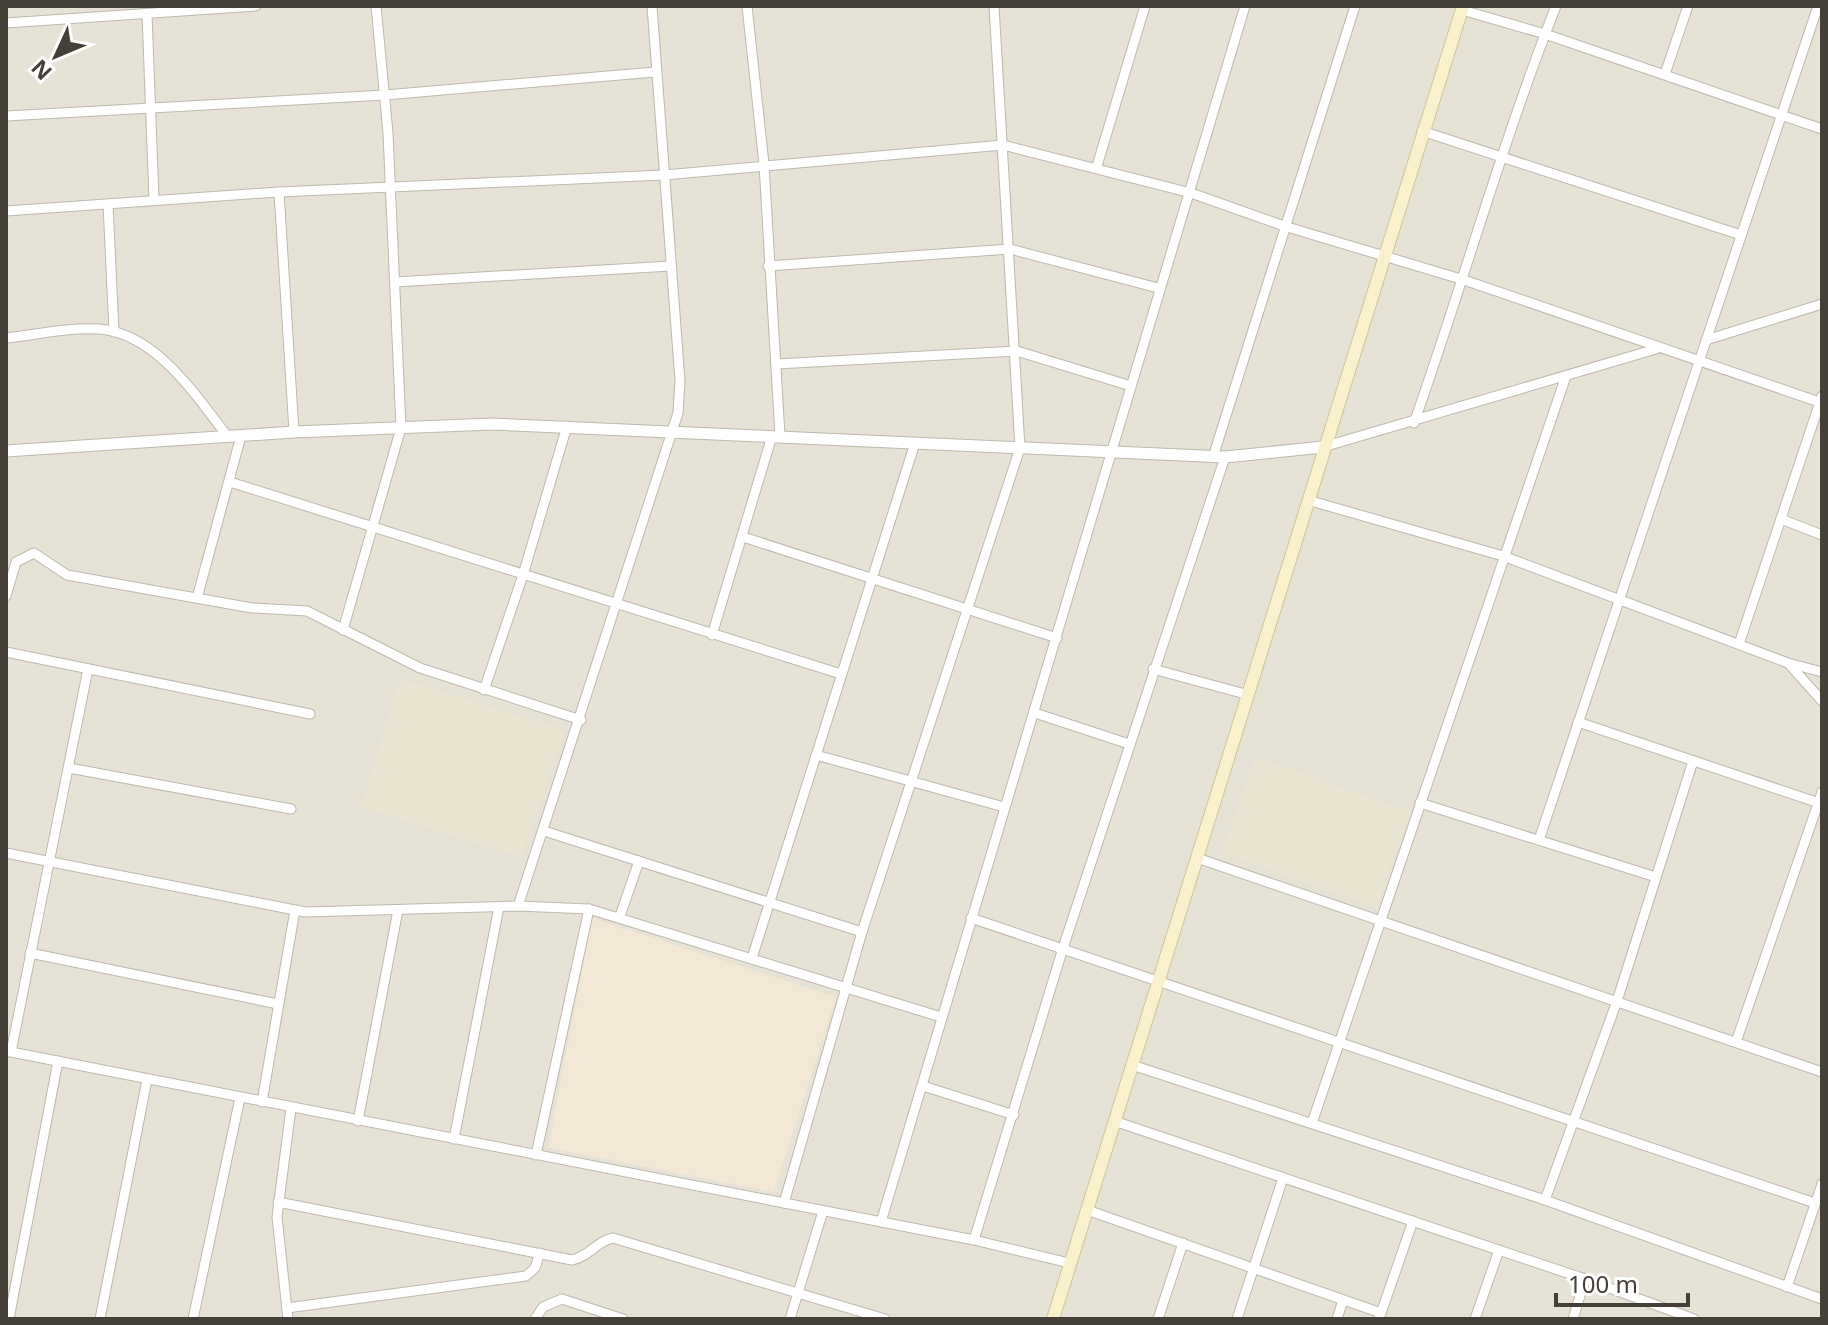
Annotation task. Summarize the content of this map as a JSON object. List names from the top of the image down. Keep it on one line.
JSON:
{"scale_bar":"100 m","north":"bottom left"}
